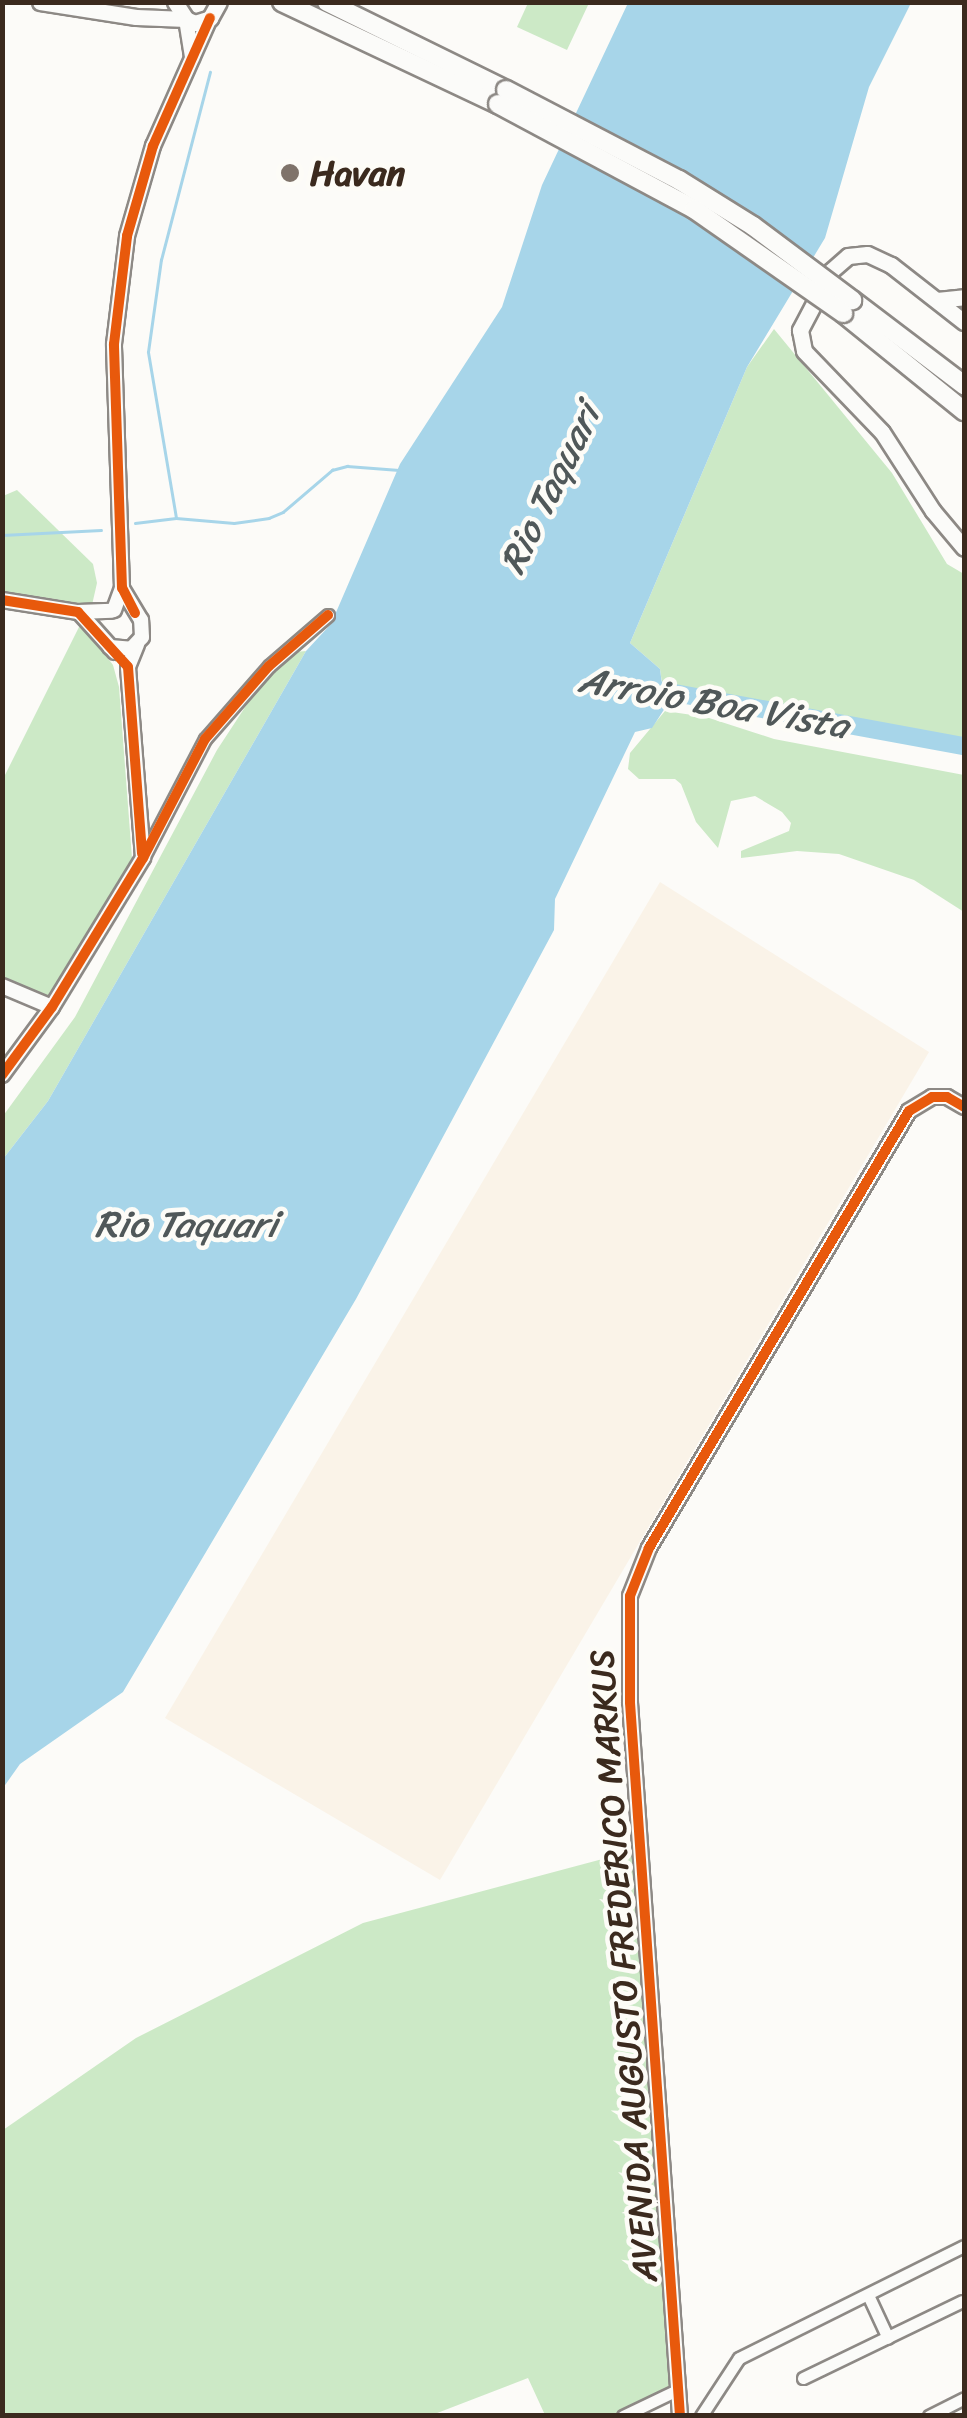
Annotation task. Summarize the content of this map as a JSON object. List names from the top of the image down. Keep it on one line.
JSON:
{"streets":{"street":["AVENIDA AUGUSTO FREDERICO MARKUS"]},"water":["Rio Taquari","Arroio Boa Vista"],"places":["Havan"]}
